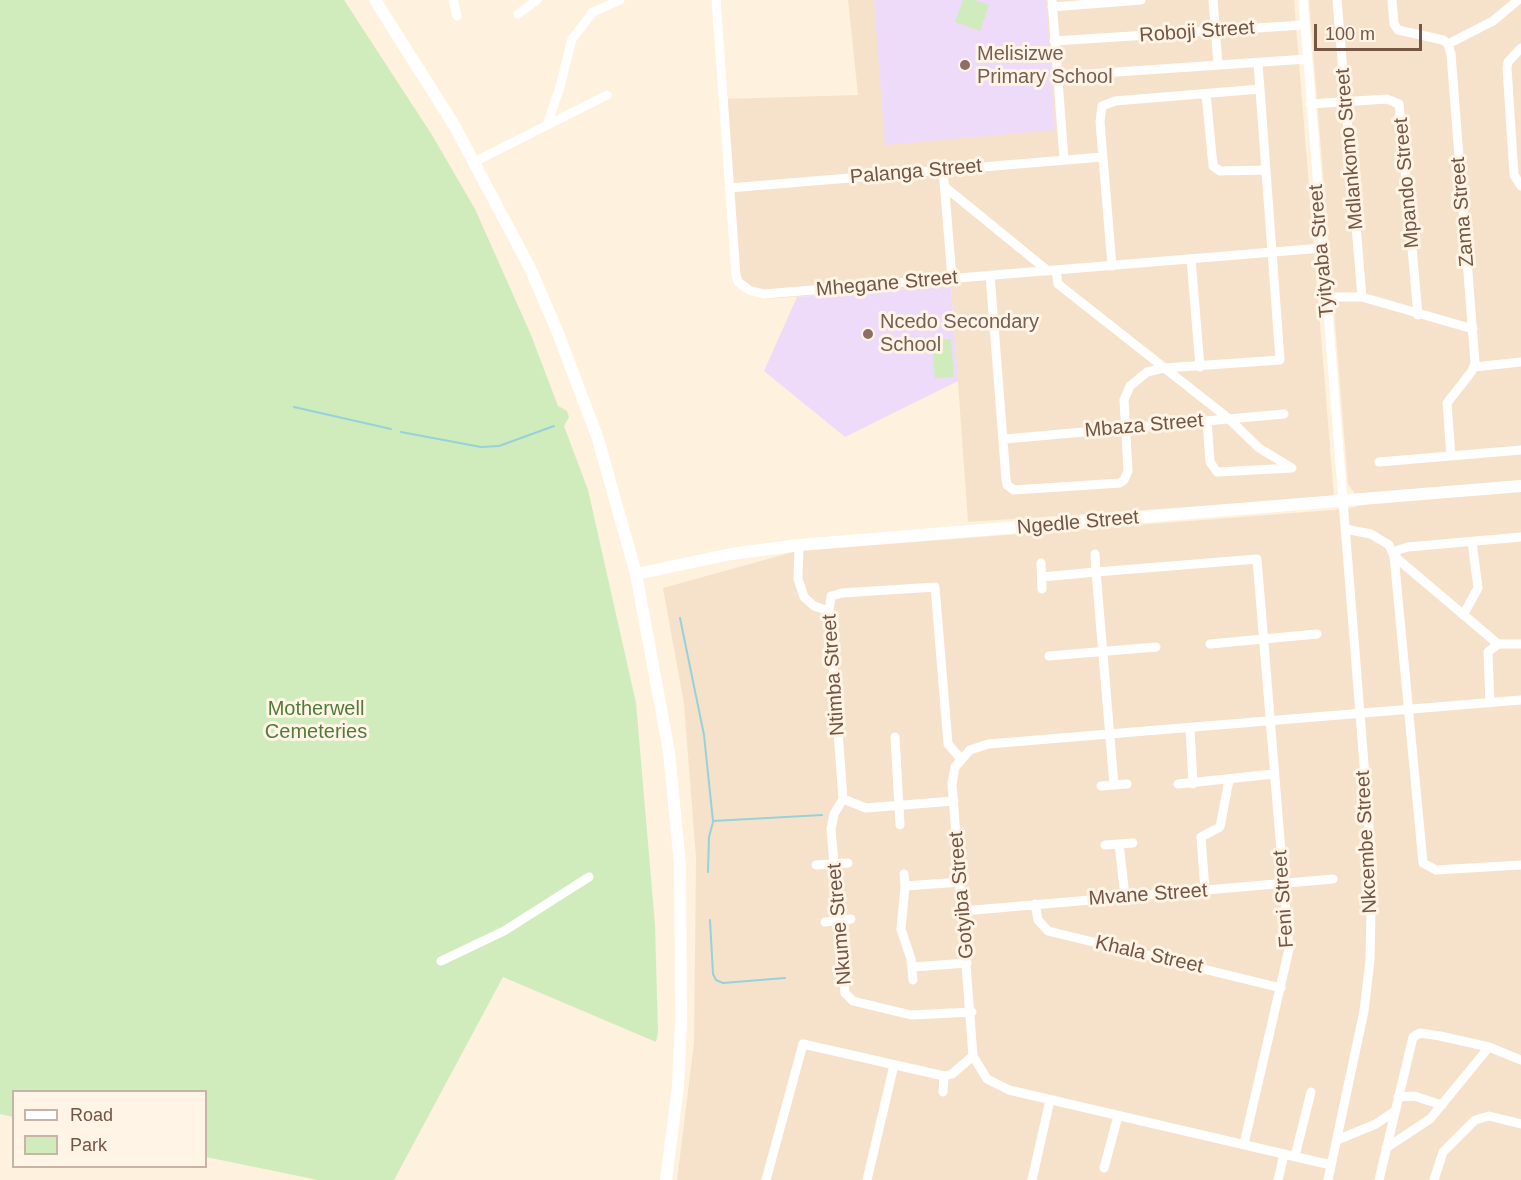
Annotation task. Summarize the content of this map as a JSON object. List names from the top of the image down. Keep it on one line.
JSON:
{"streets":{"main road":["Ngedle Street"],"street":["Roboji Street","Mdlankomo Street","Palanga Street","Mpando Street","Zama Street","Tyityaba Street","Mhegane Street","Mbaza Street","Ntimba Street","Nkcembe Street","Gotyiba Street","Mvane Street","Feni Street","Nkume Street","Khala Street"]},"crossings":[["Roboji Street","Tyityaba Street"],["Mdlankomo Street","Mpando Street"],["Palanga Street","Mhegane Street"],["Mpando Street","Tyityaba Street"],["Tyityaba Street","Mhegane Street"],["Tyityaba Street","Ngedle Street"],["Tyityaba Street","Nkcembe Street"],["Ngedle Street","Nkcembe Street"],["Ntimba Street","Gotyiba Street"],["Ntimba Street","Nkume Street"],["Nkcembe Street","Gotyiba Street"],["Gotyiba Street","Mvane Street"],["Gotyiba Street","Feni Street"],["Gotyiba Street","Nkume Street"],["Mvane Street","Feni Street"],["Mvane Street","Khala Street"],["Feni Street","Khala Street"]],"parks":["Motherwell Cemeteries"],"places":["Melisizwe Primary School","Ncedo Secondary School"],"legend":["Road","Park"],"scale_bar":"100 m"}
